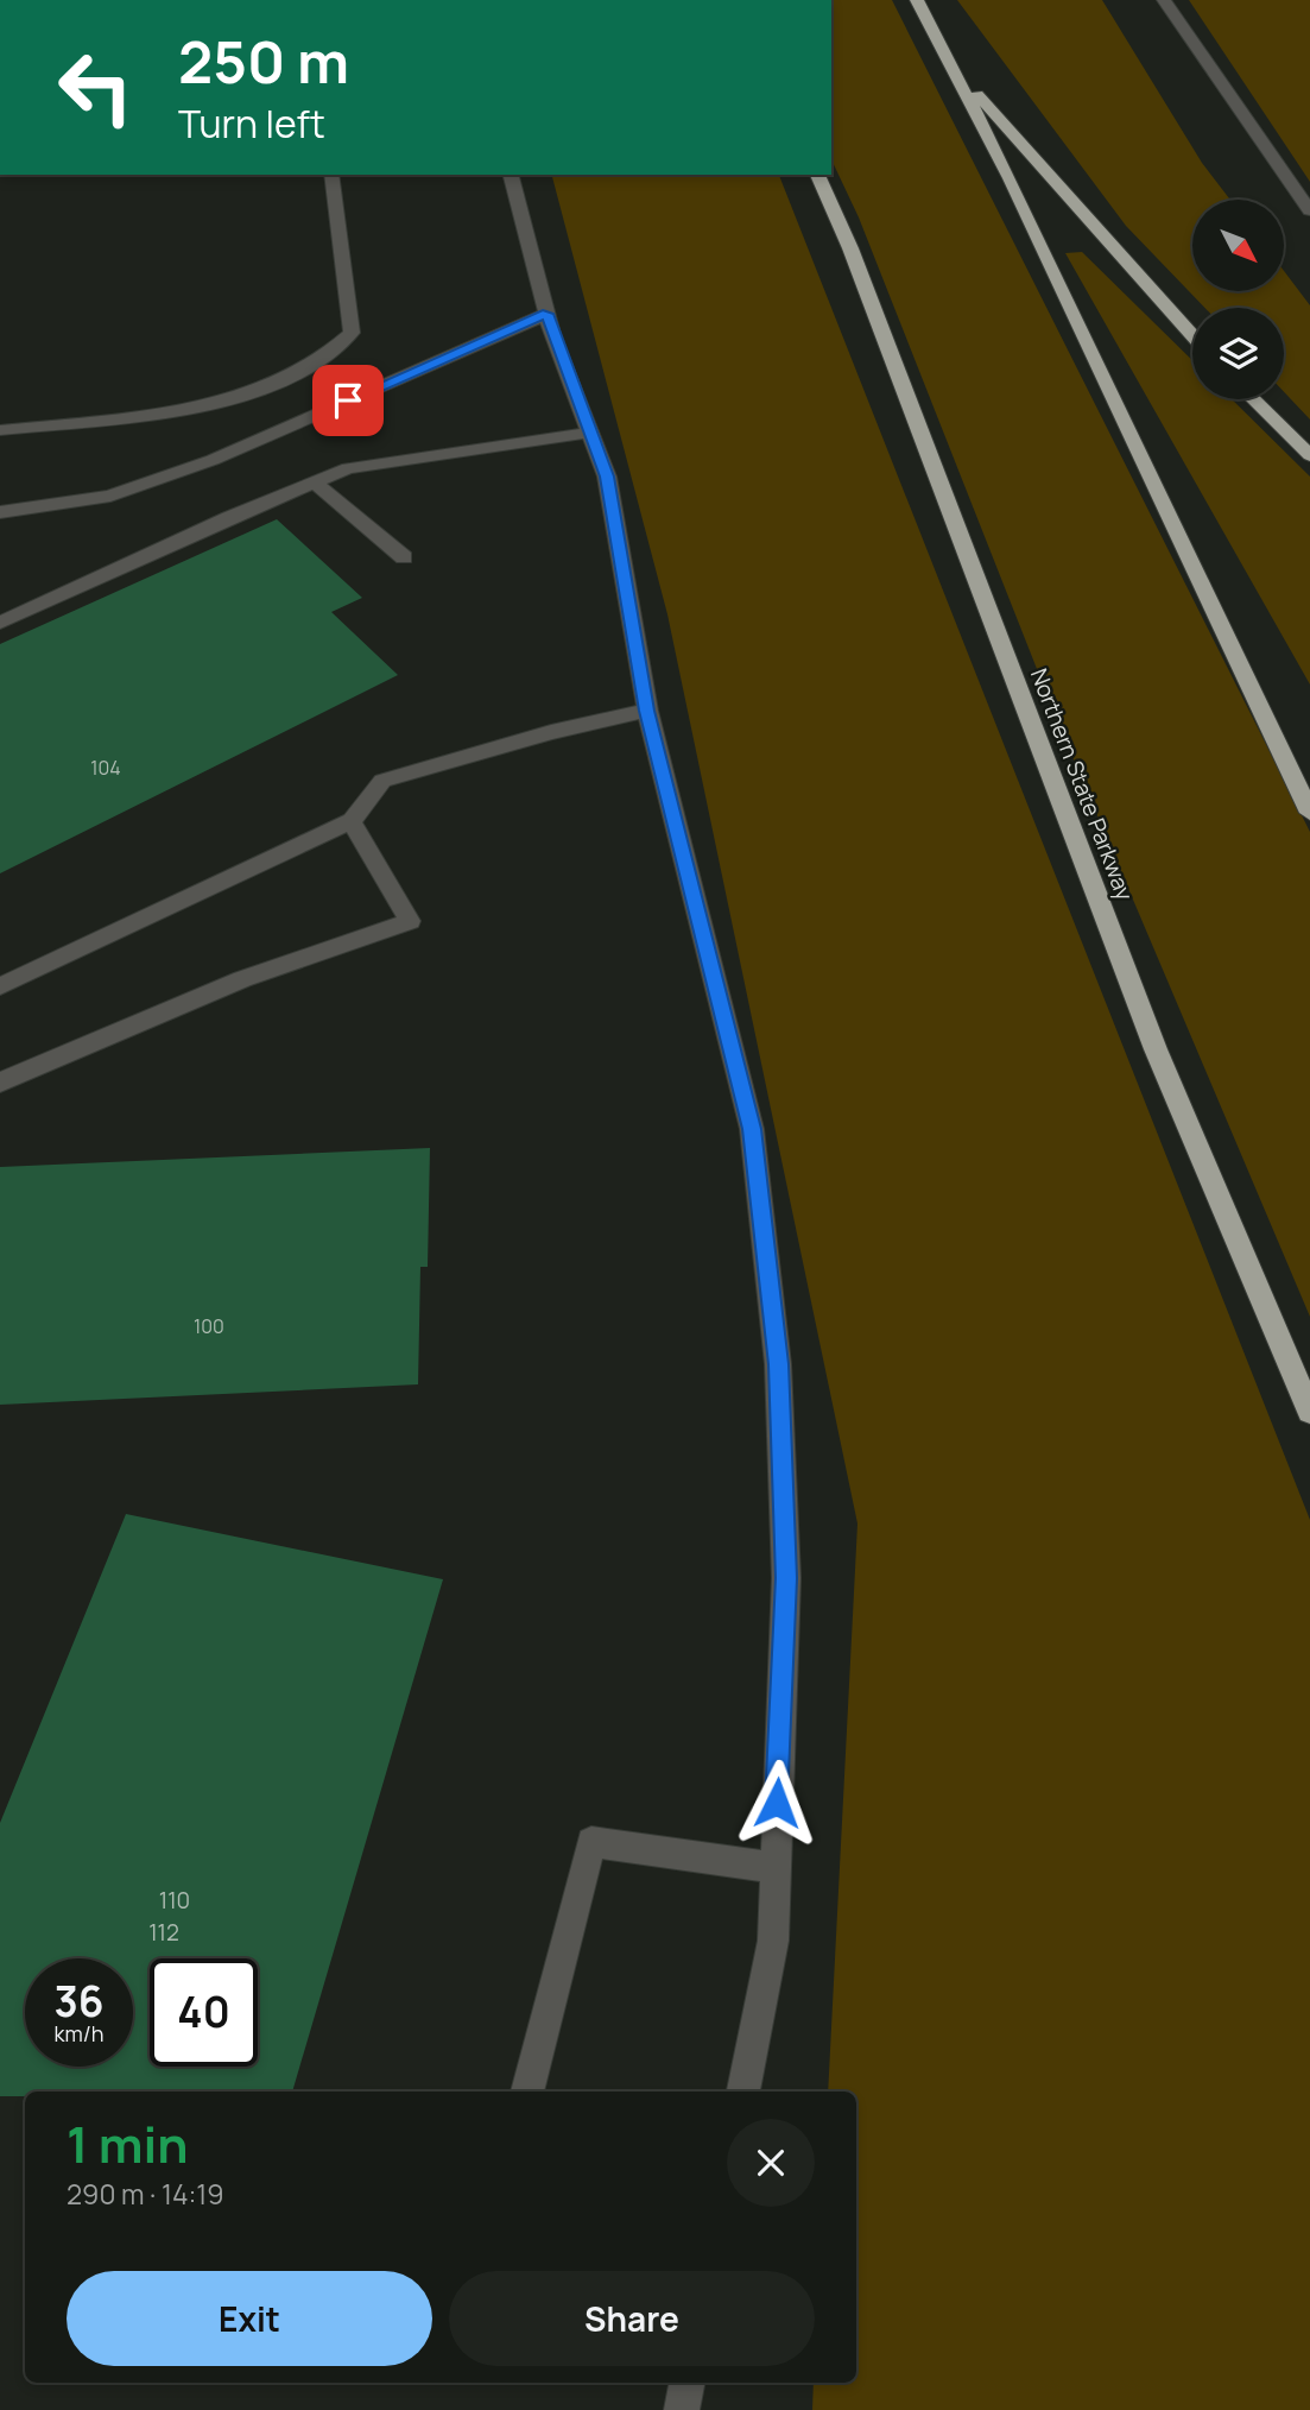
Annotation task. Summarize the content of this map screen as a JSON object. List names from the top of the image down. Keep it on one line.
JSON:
{"streets":{"highway":["Northern State Parkway"]},"house_numbers":["104","100","110","112"],"north":"bottom right","page":{"turn":["250 m","Turn left"],"speed":"36 km/h","limit":"40","heading":["1 min","290 m · 14:19"],"buttons":["Exit","Share"]}}
